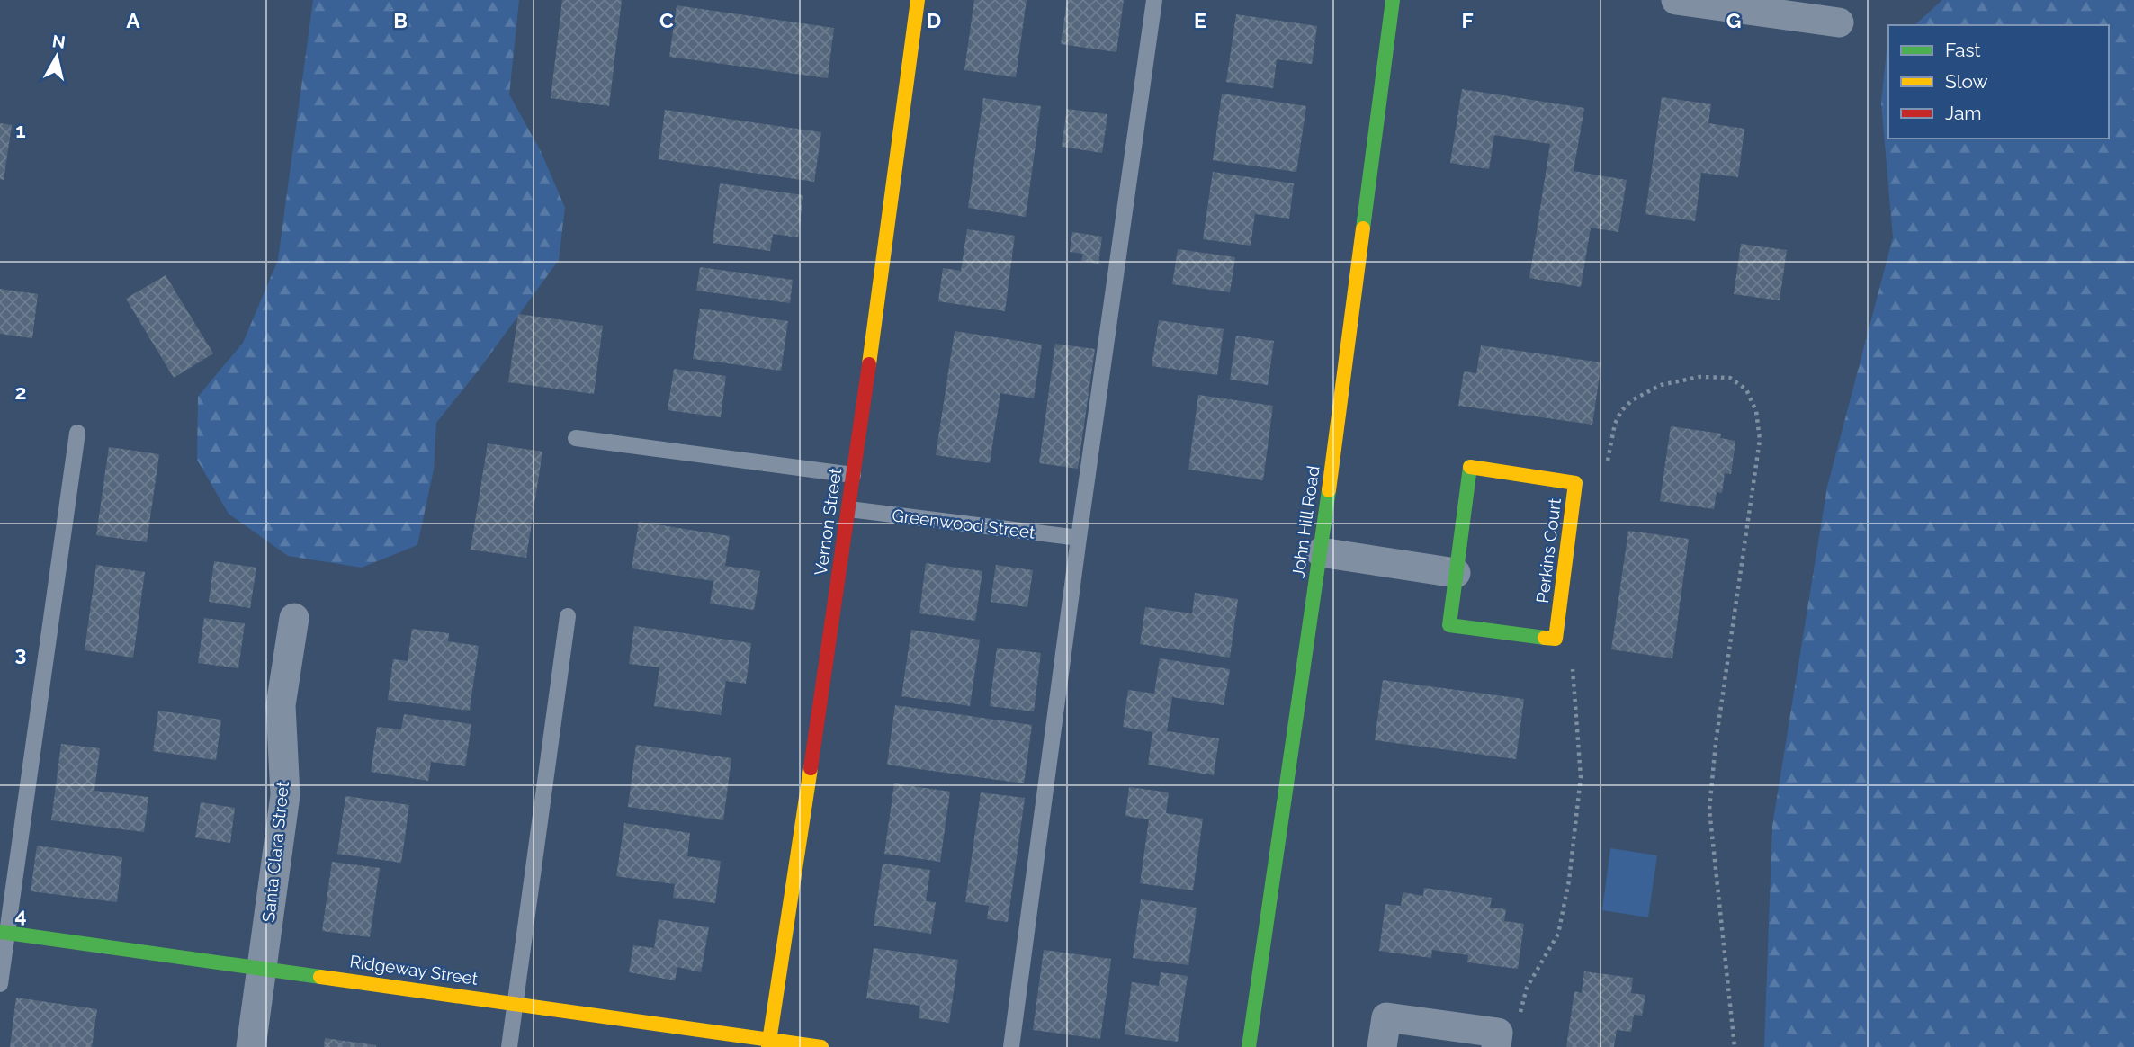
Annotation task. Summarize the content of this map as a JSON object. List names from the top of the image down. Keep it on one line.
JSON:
{"streets":{"street":["Vernon Street","John Hill Road","Perkins Court","Santa Clara Street","Ridgeway Street"],"lane":["Greenwood Street"]},"crossings":[["Vernon Street","Greenwood Street"],["Vernon Street","Ridgeway Street"],["Santa Clara Street","Ridgeway Street"]],"legend":["Fast","Slow","Jam"],"north":"top","grid":{"columns":["A","B","C","D","E","F","G"],"rows":["1","2","3","4"]}}
